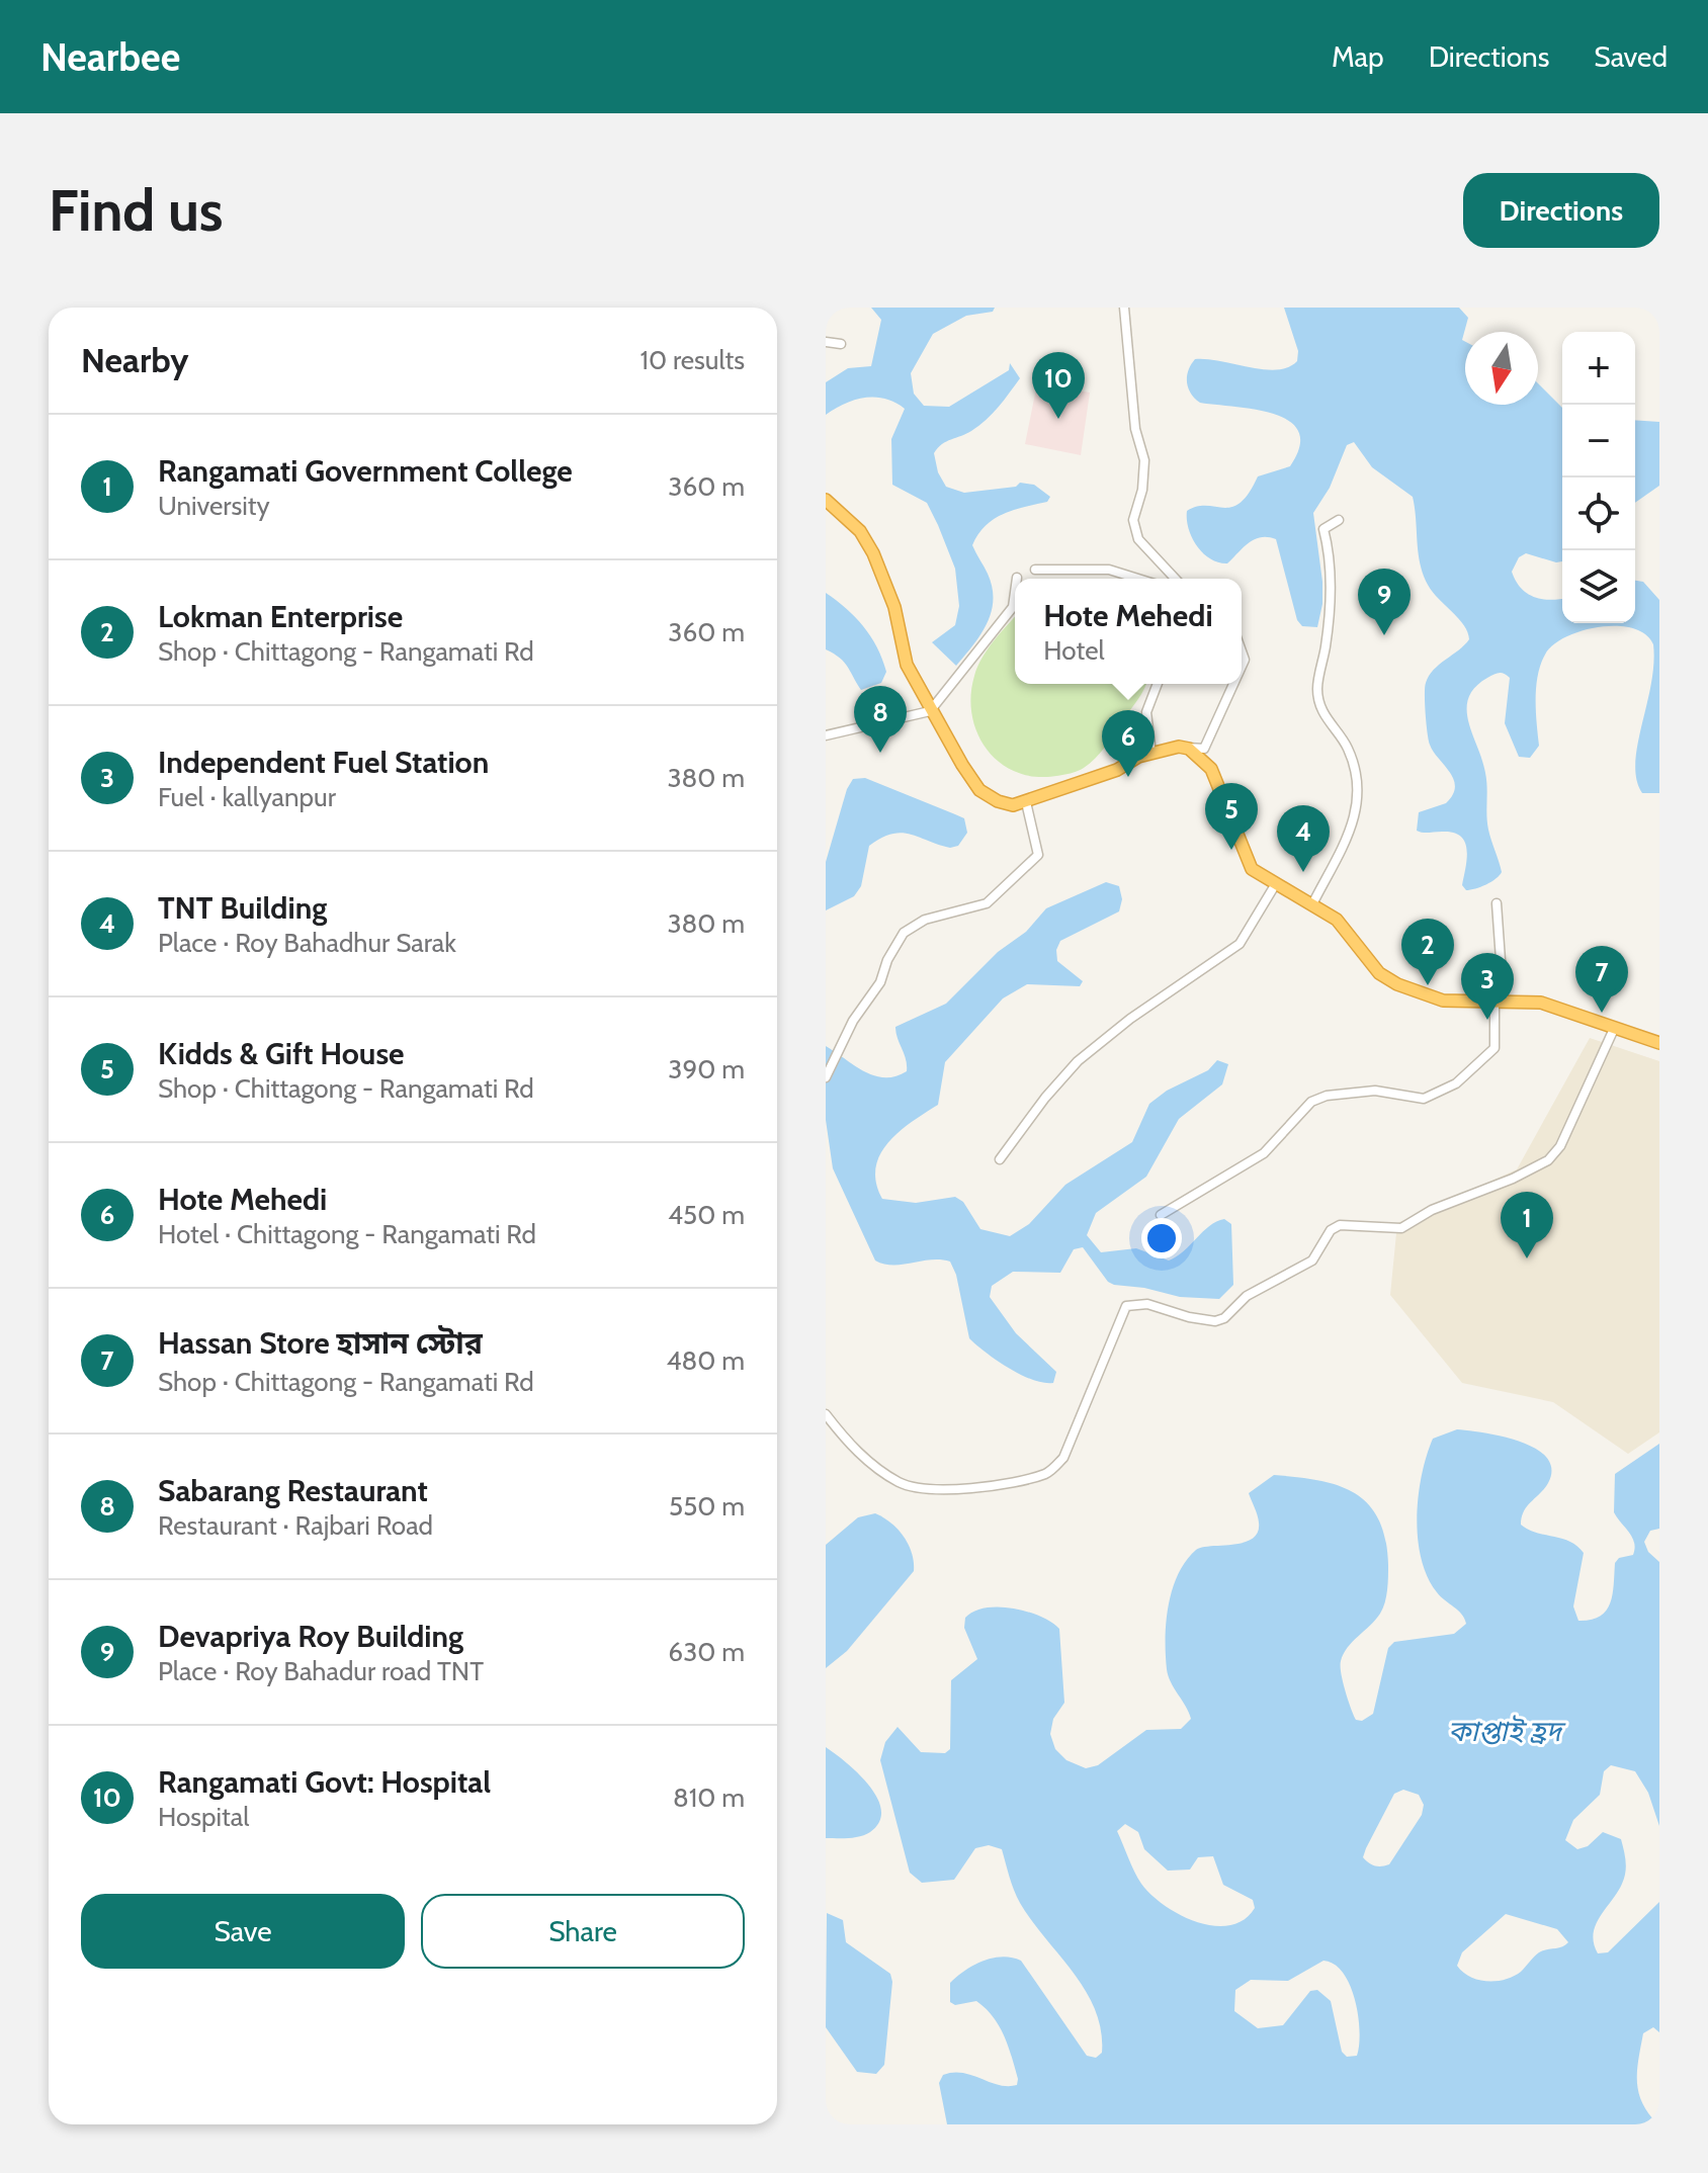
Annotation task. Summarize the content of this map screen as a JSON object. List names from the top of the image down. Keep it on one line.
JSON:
{"water":["কাপ্তাই হ্রদ"],"north":"bottom","page":{"header":"Nearbee","nav":["Map","Directions","Saved"],"buttons":["Directions",["Save","Share"]],"title":"Find us","heading":["Nearby","10 results"],"map_buttons":["+","−"],"pins":["10","9","8","6","5","4","2","7","3","1"],"list":[{"mark":"1","name":"Rangamati Government College","note":"University","value":"360 m"},{"mark":"2","name":"Lokman Enterprise","note":"Shop · Chittagong - Rangamati Rd","value":"360 m"},{"mark":"3","name":"Independent Fuel Station","note":"Fuel · kallyanpur","value":"380 m"},{"mark":"4","name":"TNT Building","note":"Place · Roy Bahadhur Sarak","value":"380 m"},{"mark":"5","name":"Kidds & Gift House","note":"Shop · Chittagong - Rangamati Rd","value":"390 m"},{"mark":"6","name":"Hote Mehedi","note":"Hotel · Chittagong - Rangamati Rd","value":"450 m"},{"mark":"7","name":"Hassan Store হাসান স্টোর","note":"Shop · Chittagong - Rangamati Rd","value":"480 m"},{"mark":"8","name":"Sabarang Restaurant","note":"Restaurant · Rajbari Road","value":"550 m"},{"mark":"9","name":"Devapriya Roy Building","note":"Place · Roy Bahadur road TNT","value":"630 m"},{"mark":"10","name":"Rangamati Govt: Hospital","note":"Hospital","value":"810 m"}],"popup":["Hote Mehedi","Hotel"]}}
